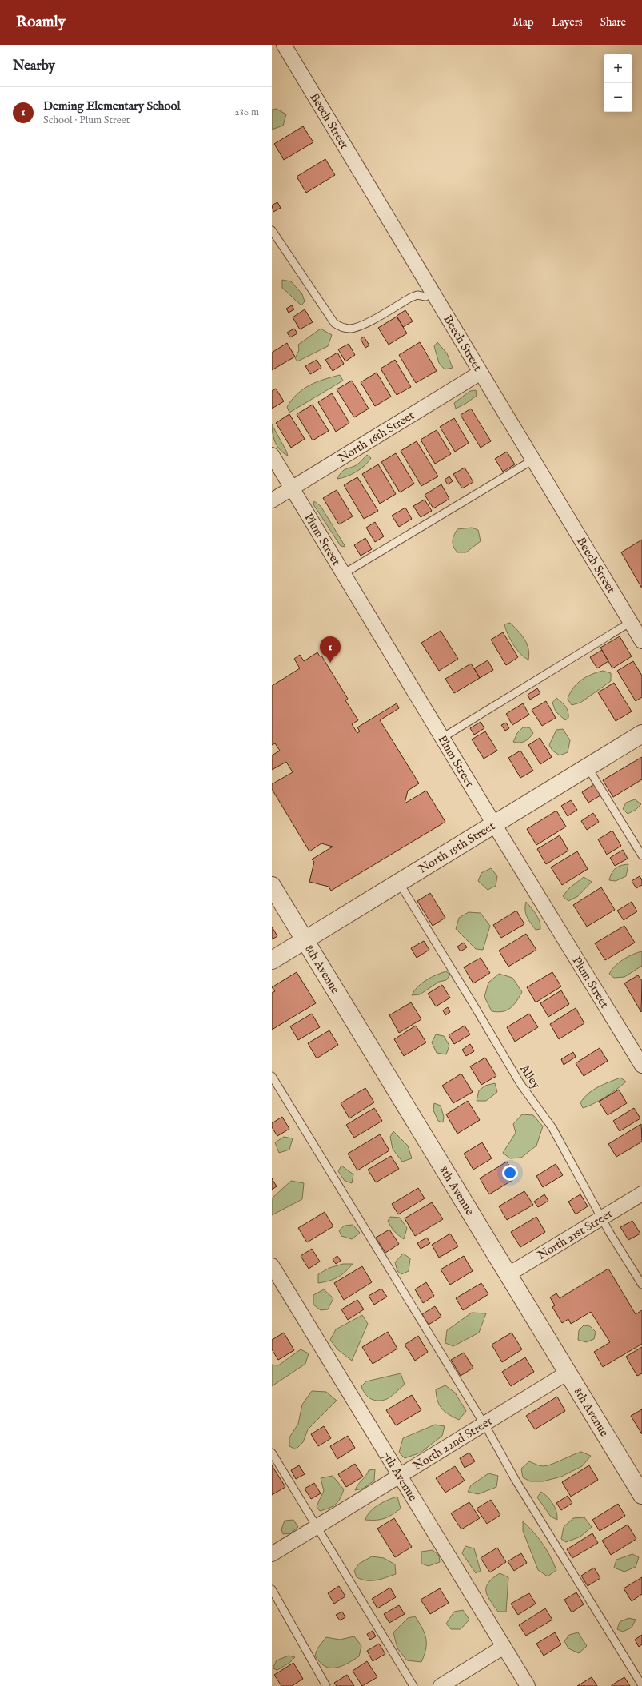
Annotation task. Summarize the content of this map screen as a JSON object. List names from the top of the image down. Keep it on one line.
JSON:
{"streets":{"street":["Beech Street","North 16th Street","Plum Street","North 19th Street","8th Avenue","North 21st Street","North 22nd Street","7th Avenue"],"lane":["Alley"]},"crossings":[["Beech Street","North 16th Street"],["North 16th Street","Plum Street"],["Plum Street","North 19th Street"],["North 19th Street","8th Avenue"],["North 19th Street","Alley"],["8th Avenue","North 21st Street"],["8th Avenue","North 22nd Street"],["Alley","North 21st Street"],["North 22nd Street","7th Avenue"]],"page":{"header":"Roamly","nav":["Map","Layers","Share"],"heading":"Nearby","map_buttons":["+","−"],"list":[{"mark":"1","name":"Deming Elementary School","note":"School · Plum Street","value":"280 m"}],"pins":"1"}}
